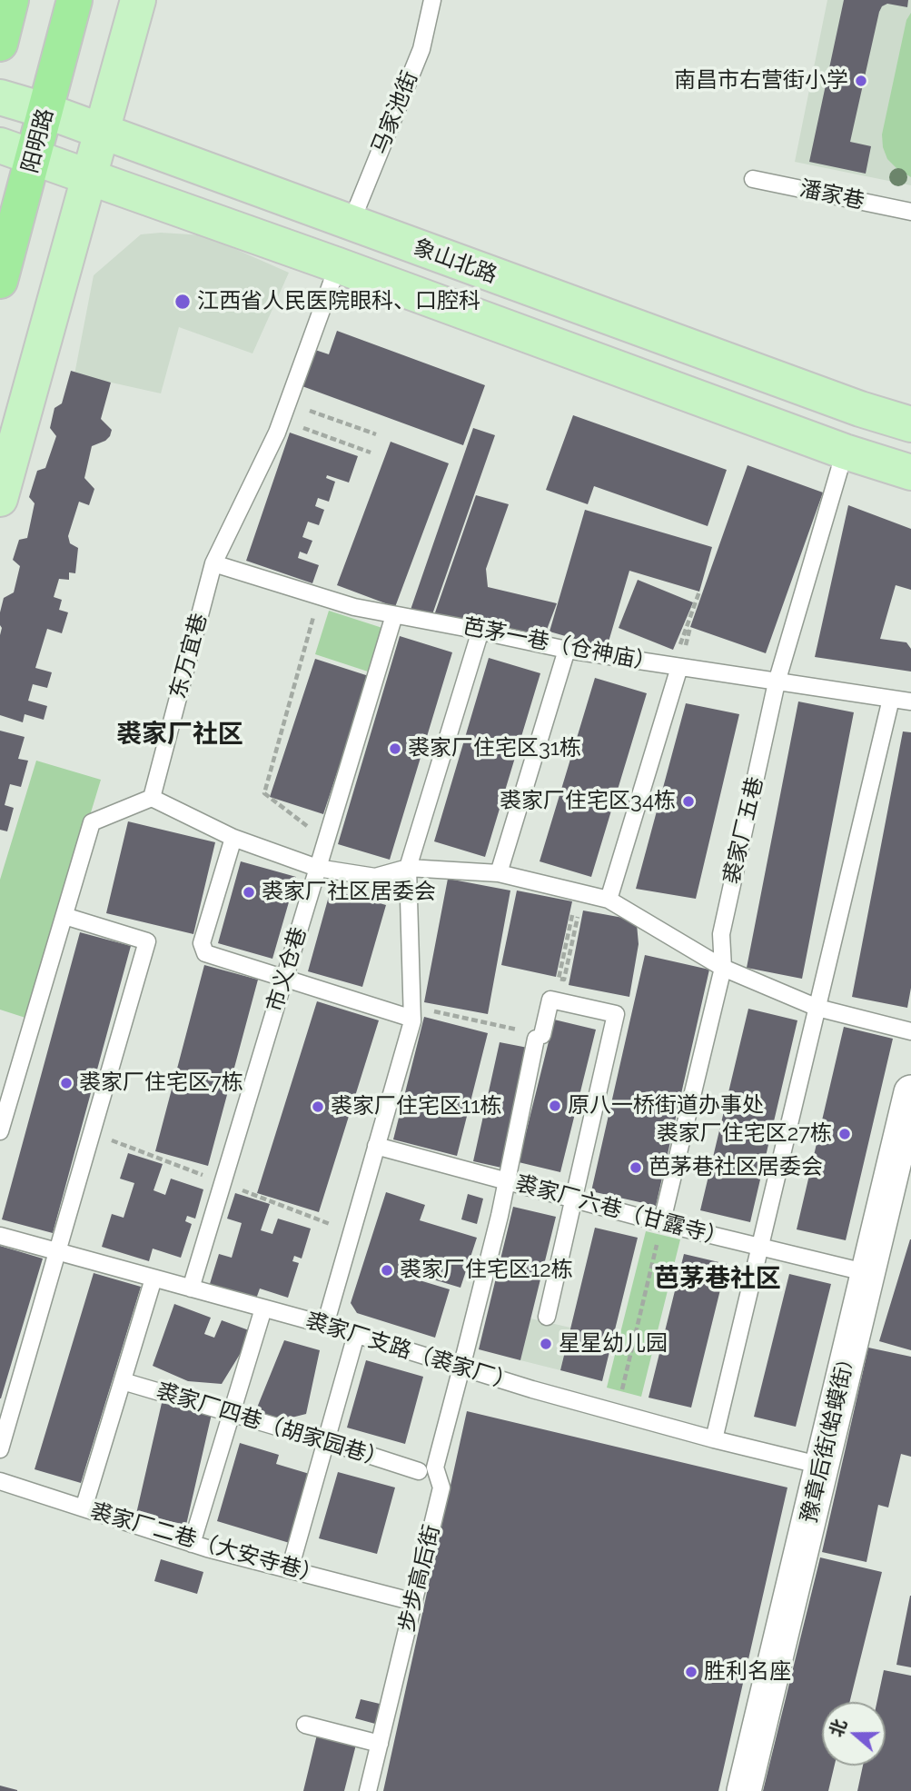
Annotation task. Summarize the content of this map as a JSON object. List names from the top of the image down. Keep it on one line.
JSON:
{"streets":{"highway":["阳明路"],"main road":["象山北路"],"street":["豫章后街(蛤蟆街)"],"lane":["马家池街","潘家巷","芭茅一巷（仓神庙）","东万宜巷","裘家厂五巷","市义仓巷","裘家厂六巷（甘露寺）","裘家厂支路（裘家厂）","裘家厂四巷（胡家园巷）","裘家厂二巷（大安寺巷）","步步高后街"]},"crossings":[["马家池街","象山北路"],["阳明路","象山北路"],["象山北路","东万宜巷"],["象山北路","裘家厂五巷"],["芭茅一巷（仓神庙）","东万宜巷"],["芭茅一巷（仓神庙）","裘家厂五巷"],["芭茅一巷（仓神庙）","市义仓巷"],["市义仓巷","裘家厂支路（裘家厂）"],["裘家厂六巷（甘露寺）","豫章后街(蛤蟆街)"],["裘家厂六巷（甘露寺）","步步高后街"],["裘家厂支路（裘家厂）","豫章后街(蛤蟆街)"],["裘家厂支路（裘家厂）","步步高后街"],["裘家厂二巷（大安寺巷）","步步高后街"]],"districts":["裘家厂社区","芭茅巷社区"],"places":["南昌市右营街小学","江西省人民医院眼科、口腔科","裘家厂住宅区31栋","裘家厂住宅区34栋","裘家厂社区居委会","裘家厂住宅区7栋","原八一桥街道办事处","裘家厂住宅区11栋","裘家厂住宅区27栋","芭茅巷社区居委会","裘家厂住宅区12栋","星星幼儿园","胜利名座"],"north":"left"}
